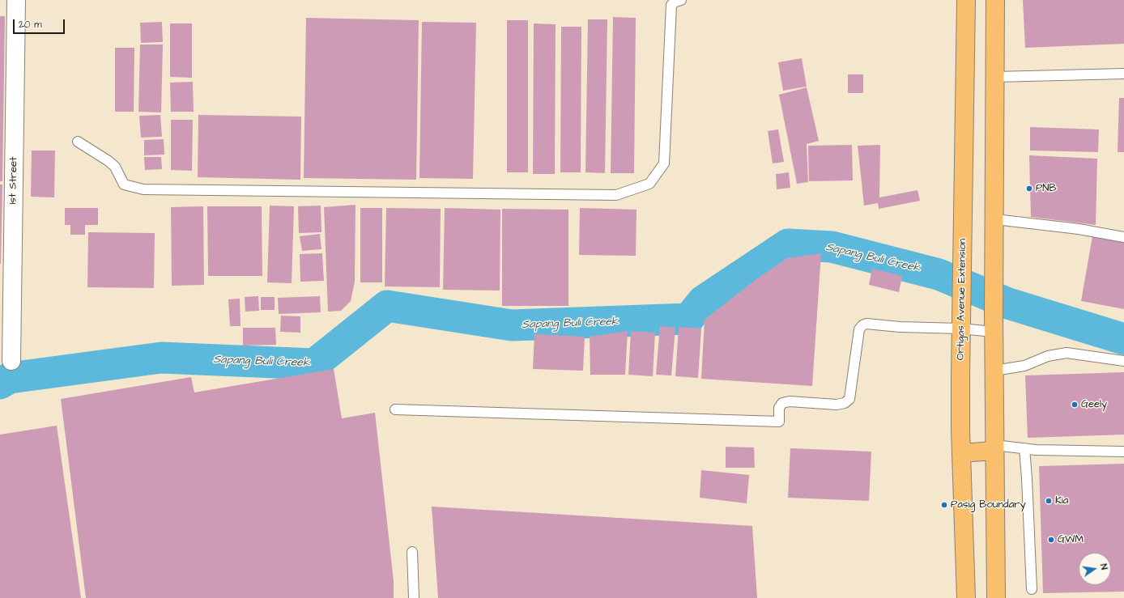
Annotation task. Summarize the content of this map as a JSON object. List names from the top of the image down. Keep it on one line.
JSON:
{"streets":{"main road":["Ortigas Avenue Extension"],"street":["1st Street"]},"water":["Sapang Buli Creek"],"places":["PNB","Geely","Kia","Pasig Boundary","GWM"],"scale_bar":"20 m","north":"right"}
